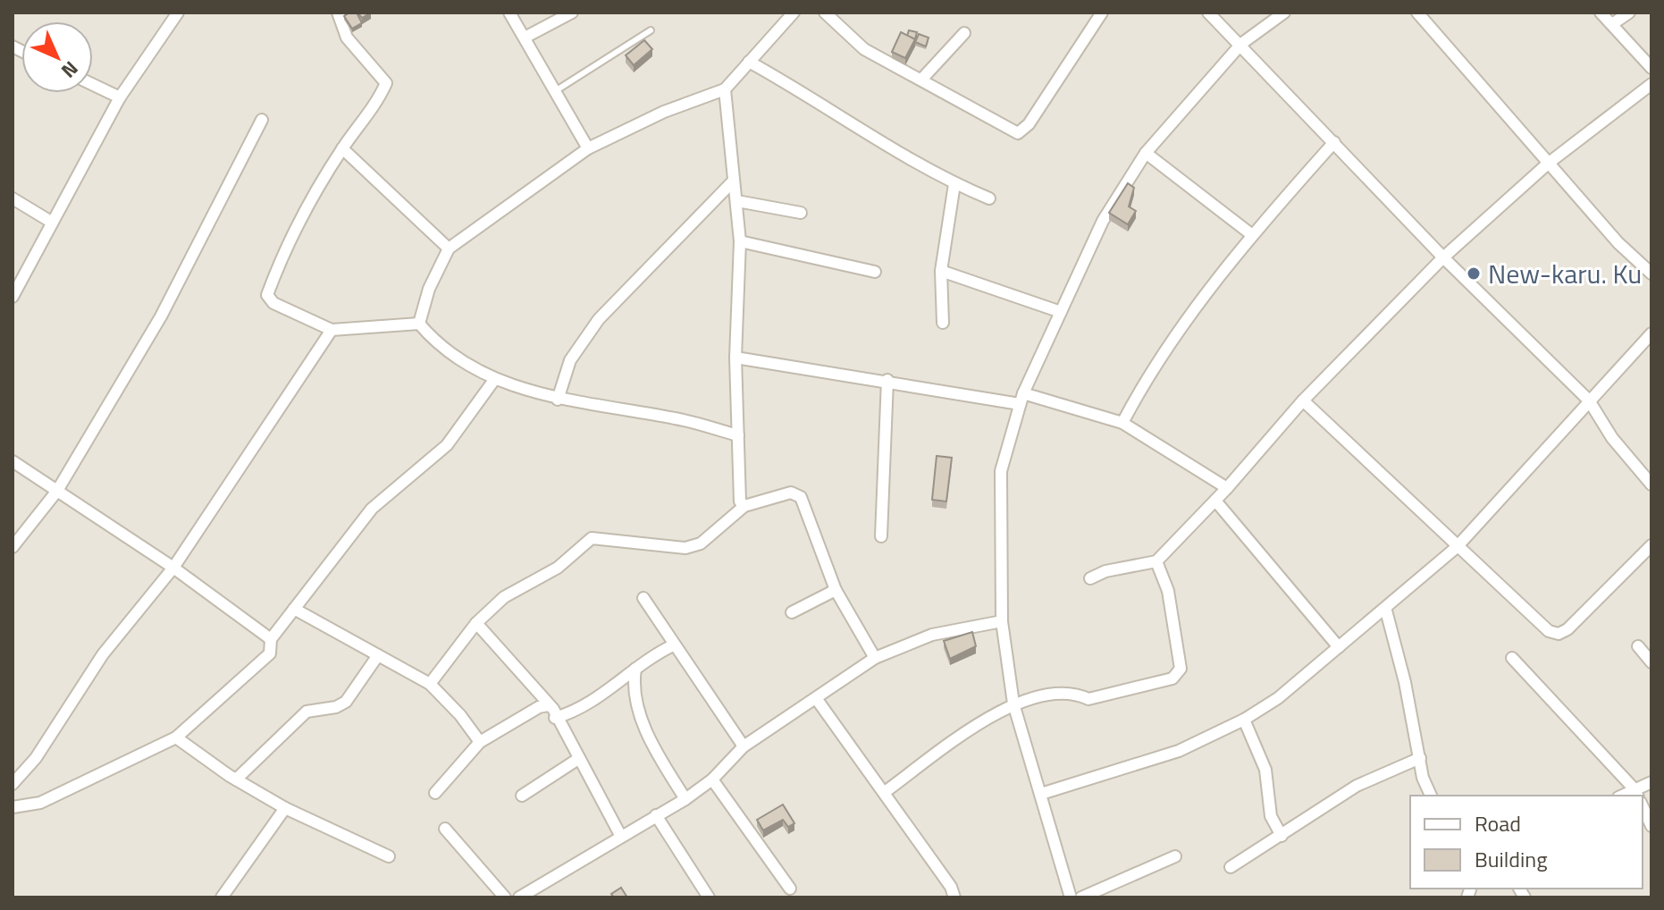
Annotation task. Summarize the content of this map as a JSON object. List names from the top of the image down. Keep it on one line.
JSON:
{"places":["New-karu. Ku"],"legend":["Road","Building"],"north":"bottom right"}
